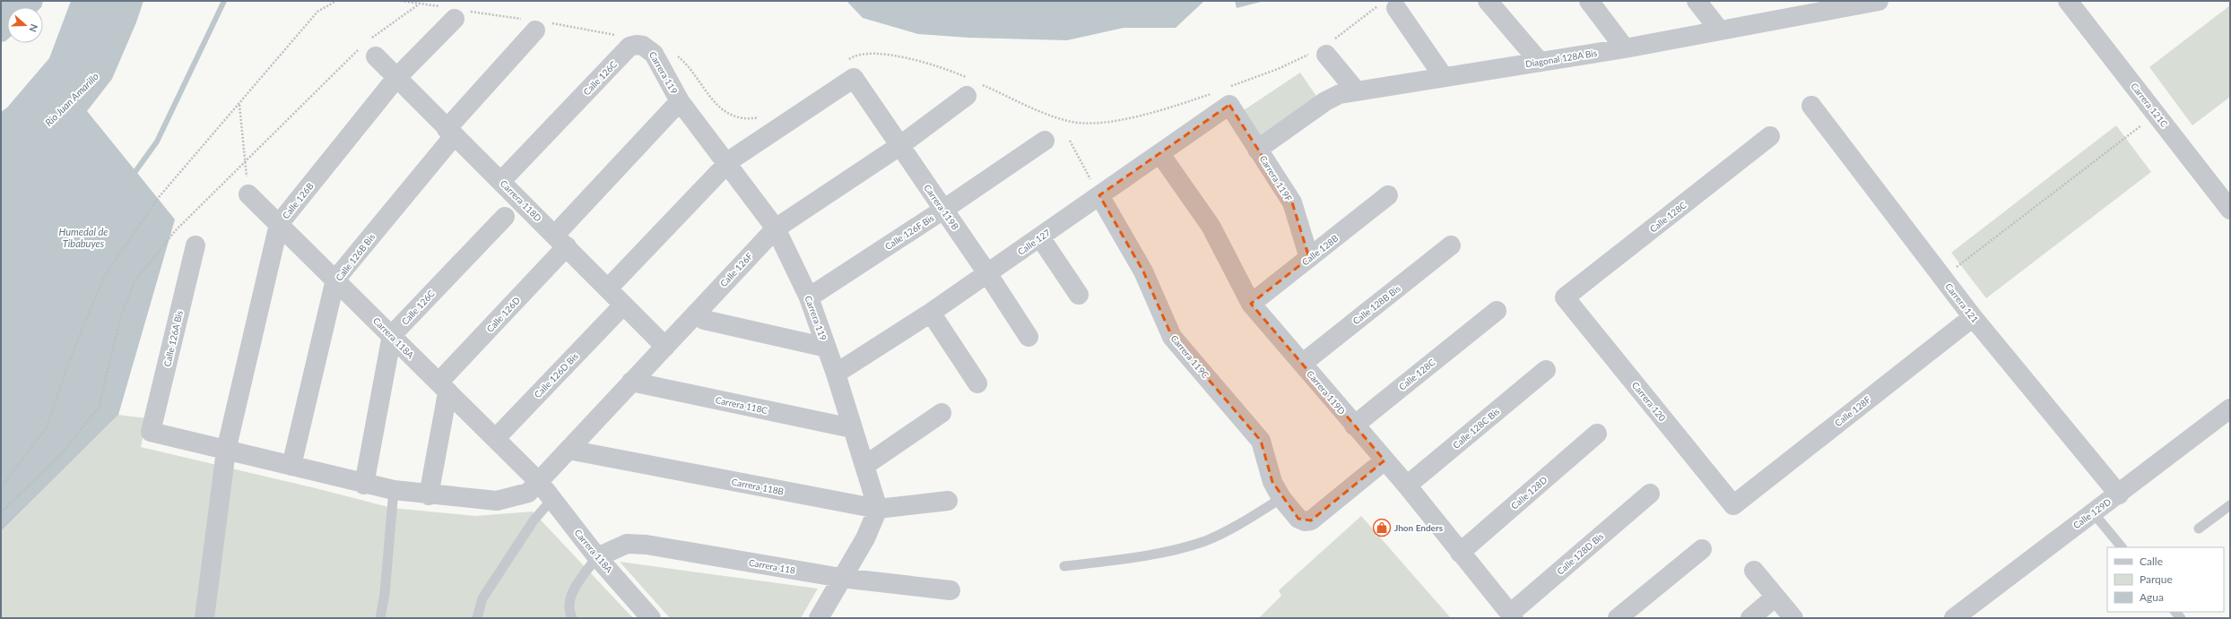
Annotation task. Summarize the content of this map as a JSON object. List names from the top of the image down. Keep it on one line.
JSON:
{"streets":{"street":["Diagonal 128A Bis","Carrera 119","Calle 126C","Carrera 121C","Carrera 119F","Calle 126B","Carrera 118D","Carrera 119B","Calle 128C","Calle 126F Bis","Calle 127","Calle 128B","Calle 126B Bis","Calle 126F","Carrera 121","Calle 128B Bis","Calle 126D","Carrera 118A","Calle 126A Bis","Carrera 119C","Calle 126D Bis","Carrera 119D","Carrera 120","Carrera 118C","Calle 128F","Calle 128C Bis","Carrera 118B","Calle 128D","Calle 129D","Calle 128D Bis","Carrera 118"]},"crossings":[["Diagonal 128A Bis","Carrera 119F"],["Carrera 119","Calle 126C"],["Carrera 119","Calle 126F Bis"],["Carrera 119","Calle 127"],["Carrera 119","Calle 126F"],["Carrera 119","Calle 126D"],["Carrera 119","Carrera 118C"],["Carrera 119","Carrera 118B"],["Calle 126C","Carrera 118D"],["Calle 126C","Carrera 118A"],["Carrera 119F","Calle 127"],["Carrera 119F","Calle 128B"],["Calle 126B","Carrera 118D"],["Calle 126B","Carrera 118A"],["Calle 126B","Calle 126A Bis"],["Carrera 118D","Calle 126B Bis"],["Carrera 118D","Calle 126F"],["Carrera 118D","Calle 126D"],["Carrera 119B","Calle 126F Bis"],["Carrera 119B","Calle 127"],["Carrera 119B","Calle 126F"],["Calle 128C","Carrera 119D"],["Calle 128C","Carrera 120"],["Calle 127","Carrera 119C"],["Calle 127","Carrera 119D"],["Calle 128B","Carrera 119D"],["Calle 126B Bis","Carrera 118A"],["Calle 126F","Carrera 118A"],["Calle 126F","Carrera 118C"],["Calle 126F","Carrera 118B"],["Carrera 121","Calle 128F"],["Carrera 121","Calle 129D"],["Calle 128B Bis","Carrera 119D"],["Calle 126D","Carrera 118A"],["Carrera 118A","Calle 126D Bis"],["Carrera 118A","Carrera 118"],["Carrera 119C","Carrera 119D"],["Carrera 119D","Calle 128C Bis"],["Carrera 119D","Calle 128D"],["Carrera 119D","Calle 128D Bis"],["Carrera 120","Calle 128F"]],"water":["Río Juan Amarillo","Humedal de Tibabuyes"],"places":{"shop":["Jhon Enders"]},"legend":["Calle","Parque","Agua"],"north":"right"}
